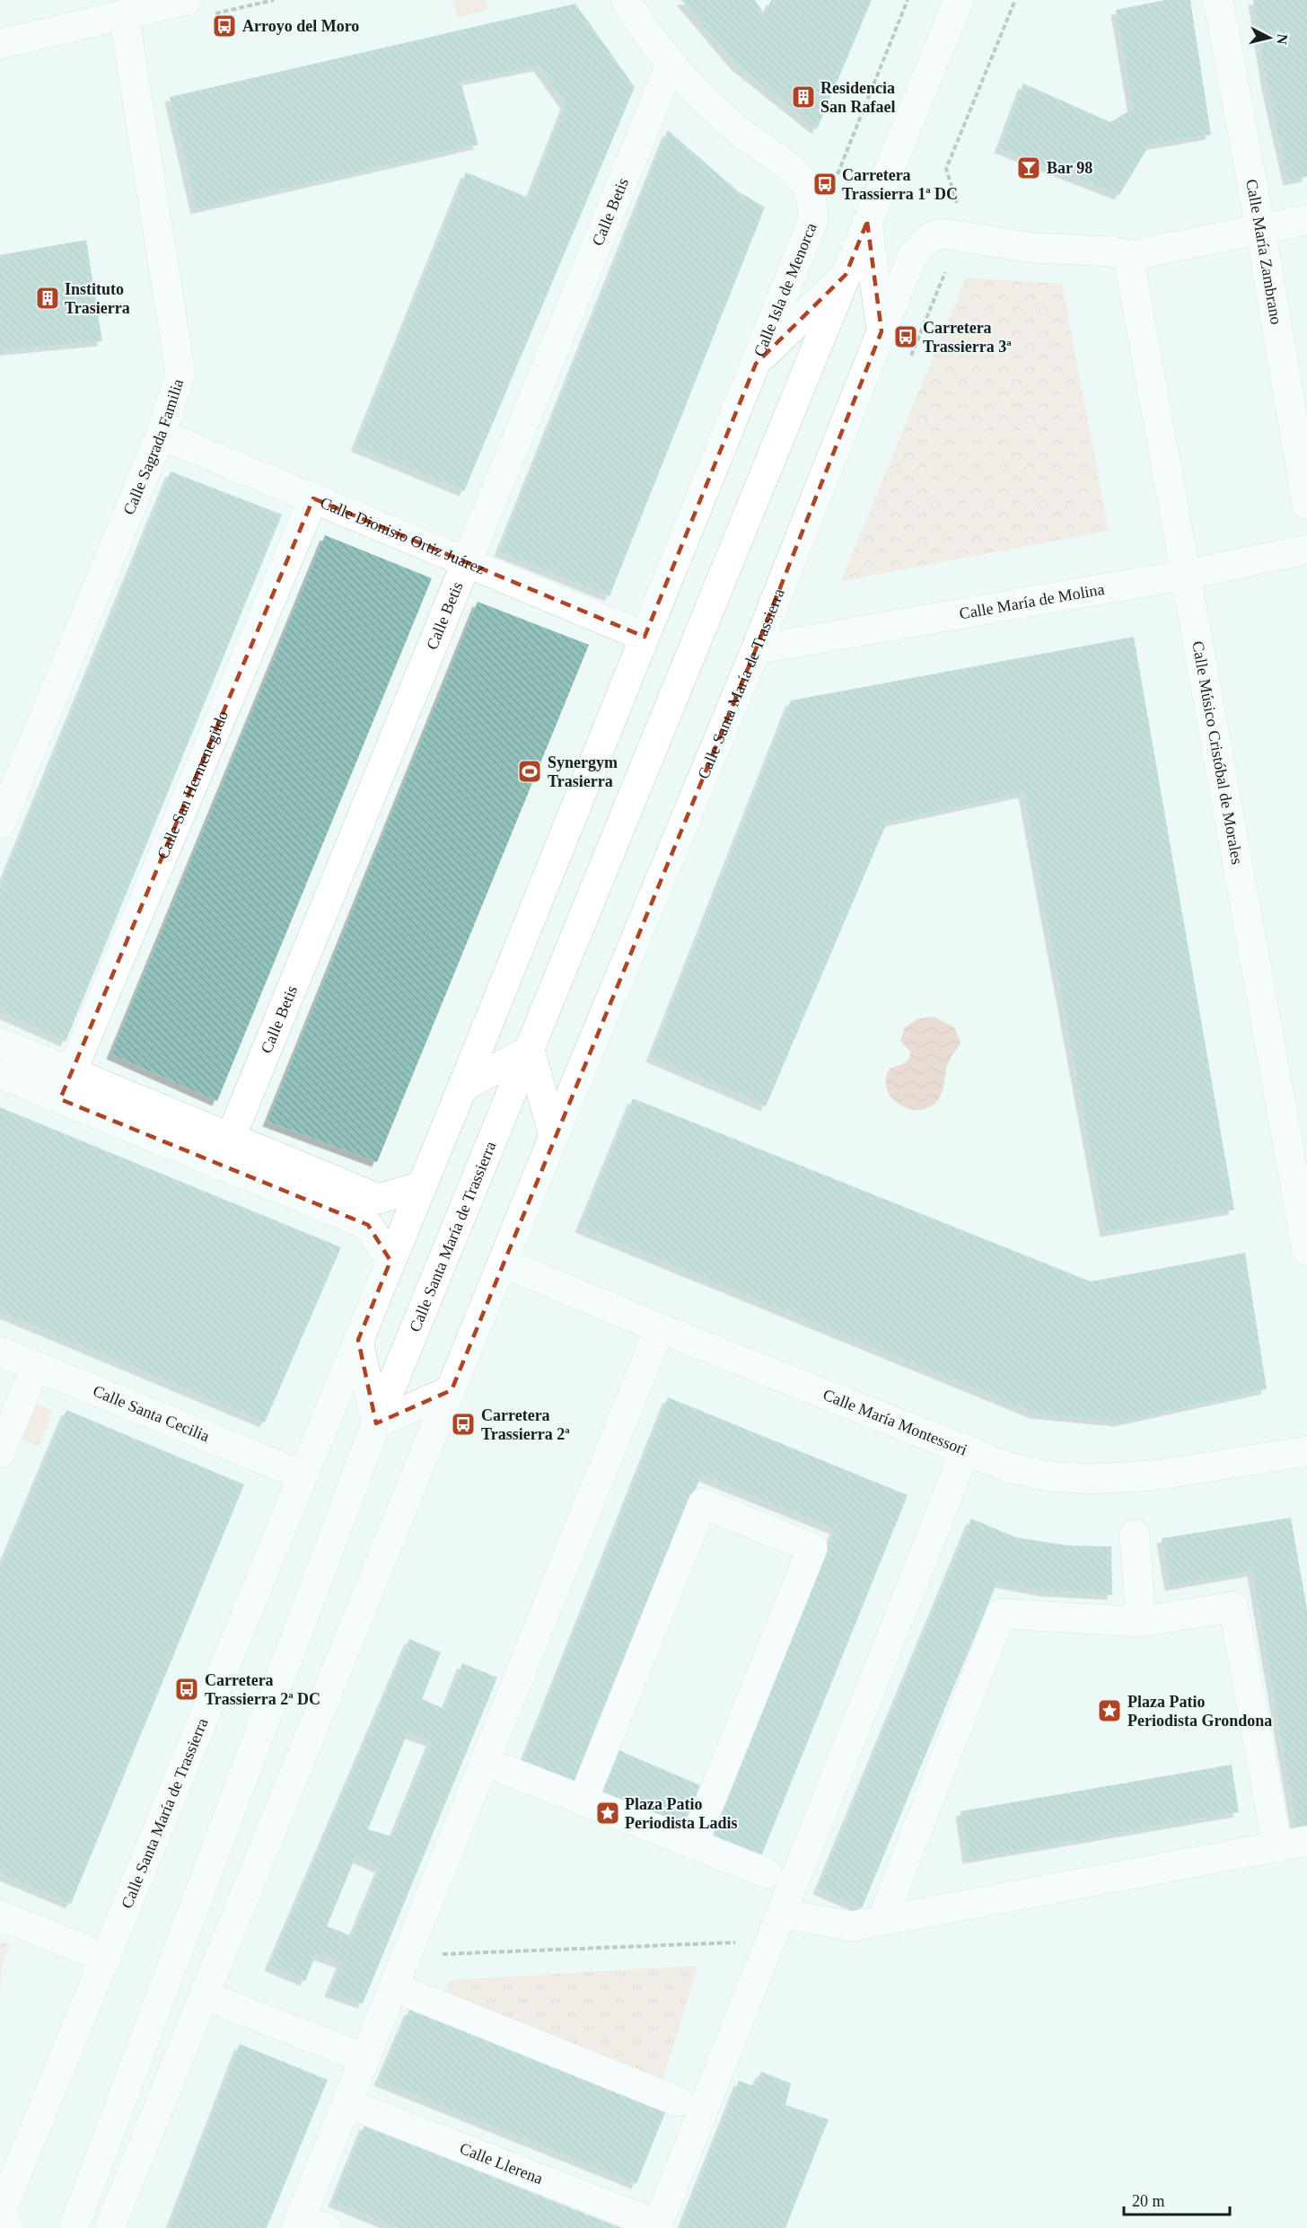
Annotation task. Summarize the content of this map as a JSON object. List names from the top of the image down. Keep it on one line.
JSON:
{"streets":{"street":["Calle Betis","Calle María Zambrano","Calle Isla de Menorca","Calle Sagrada Familia","Calle Dionisio Ortiz Juárez","Calle María de Molina","Calle Santa María de Trassierra","Calle Músico Cristóbal de Morales","Calle San Hermenegildo","Calle Santa Cecilia","Calle María Montessori","Calle Llerena"]},"crossings":[["Calle Betis","Calle Isla de Menorca"],["Calle Betis","Calle Dionisio Ortiz Juárez"],["Calle Isla de Menorca","Calle Santa María de Trassierra"],["Calle Sagrada Familia","Calle Dionisio Ortiz Juárez"],["Calle Dionisio Ortiz Juárez","Calle Santa María de Trassierra"],["Calle Dionisio Ortiz Juárez","Calle San Hermenegildo"],["Calle María de Molina","Calle Santa María de Trassierra"],["Calle María de Molina","Calle Músico Cristóbal de Morales"],["Calle Santa María de Trassierra","Calle Santa Cecilia"],["Calle Santa María de Trassierra","Calle María Montessori"]],"places":{"bus stop":["Arroyo del Moro","Carretera Trassierra 1ª DC","Carretera Trassierra 3ª","Carretera Trassierra 2ª","Carretera Trassierra 2ª DC"],"building":["Residencia San Rafael","Instituto Trasierra"],"bar":["Bar 98"],"sports":["Synergym Trasierra"],"place":["Plaza Patio Periodista Grondona","Plaza Patio Periodista Ladis"]},"scale_bar":"20 m","north":"right"}
